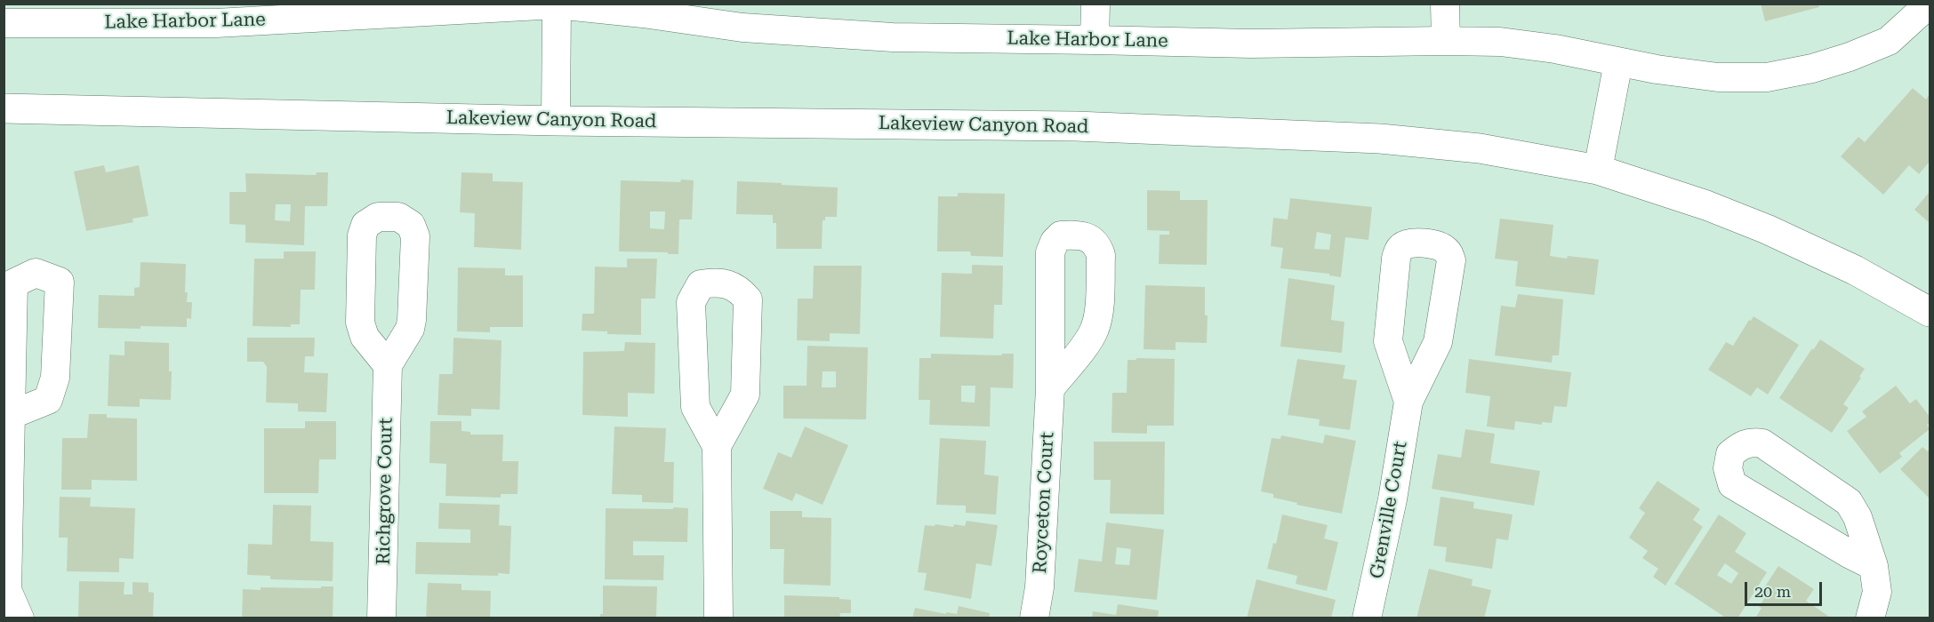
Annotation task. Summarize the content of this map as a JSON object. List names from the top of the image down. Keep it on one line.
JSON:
{"streets":{"street":["Lake Harbor Lane","Lakeview Canyon Road","Richgrove Court","Royceton Court","Grenville Court"]},"scale_bar":"20 m"}
